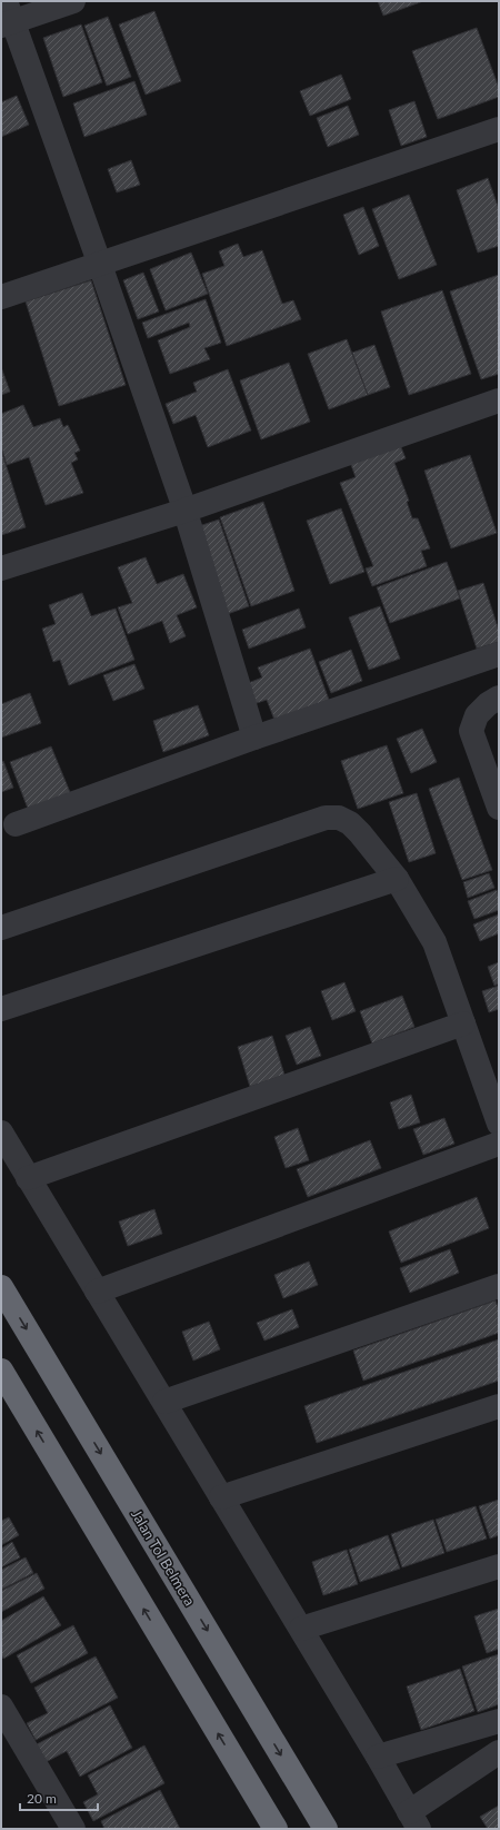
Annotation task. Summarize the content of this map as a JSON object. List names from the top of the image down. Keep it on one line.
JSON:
{"streets":{"highway":["Jalan Tol Belmera"]},"scale_bar":"20 m"}
